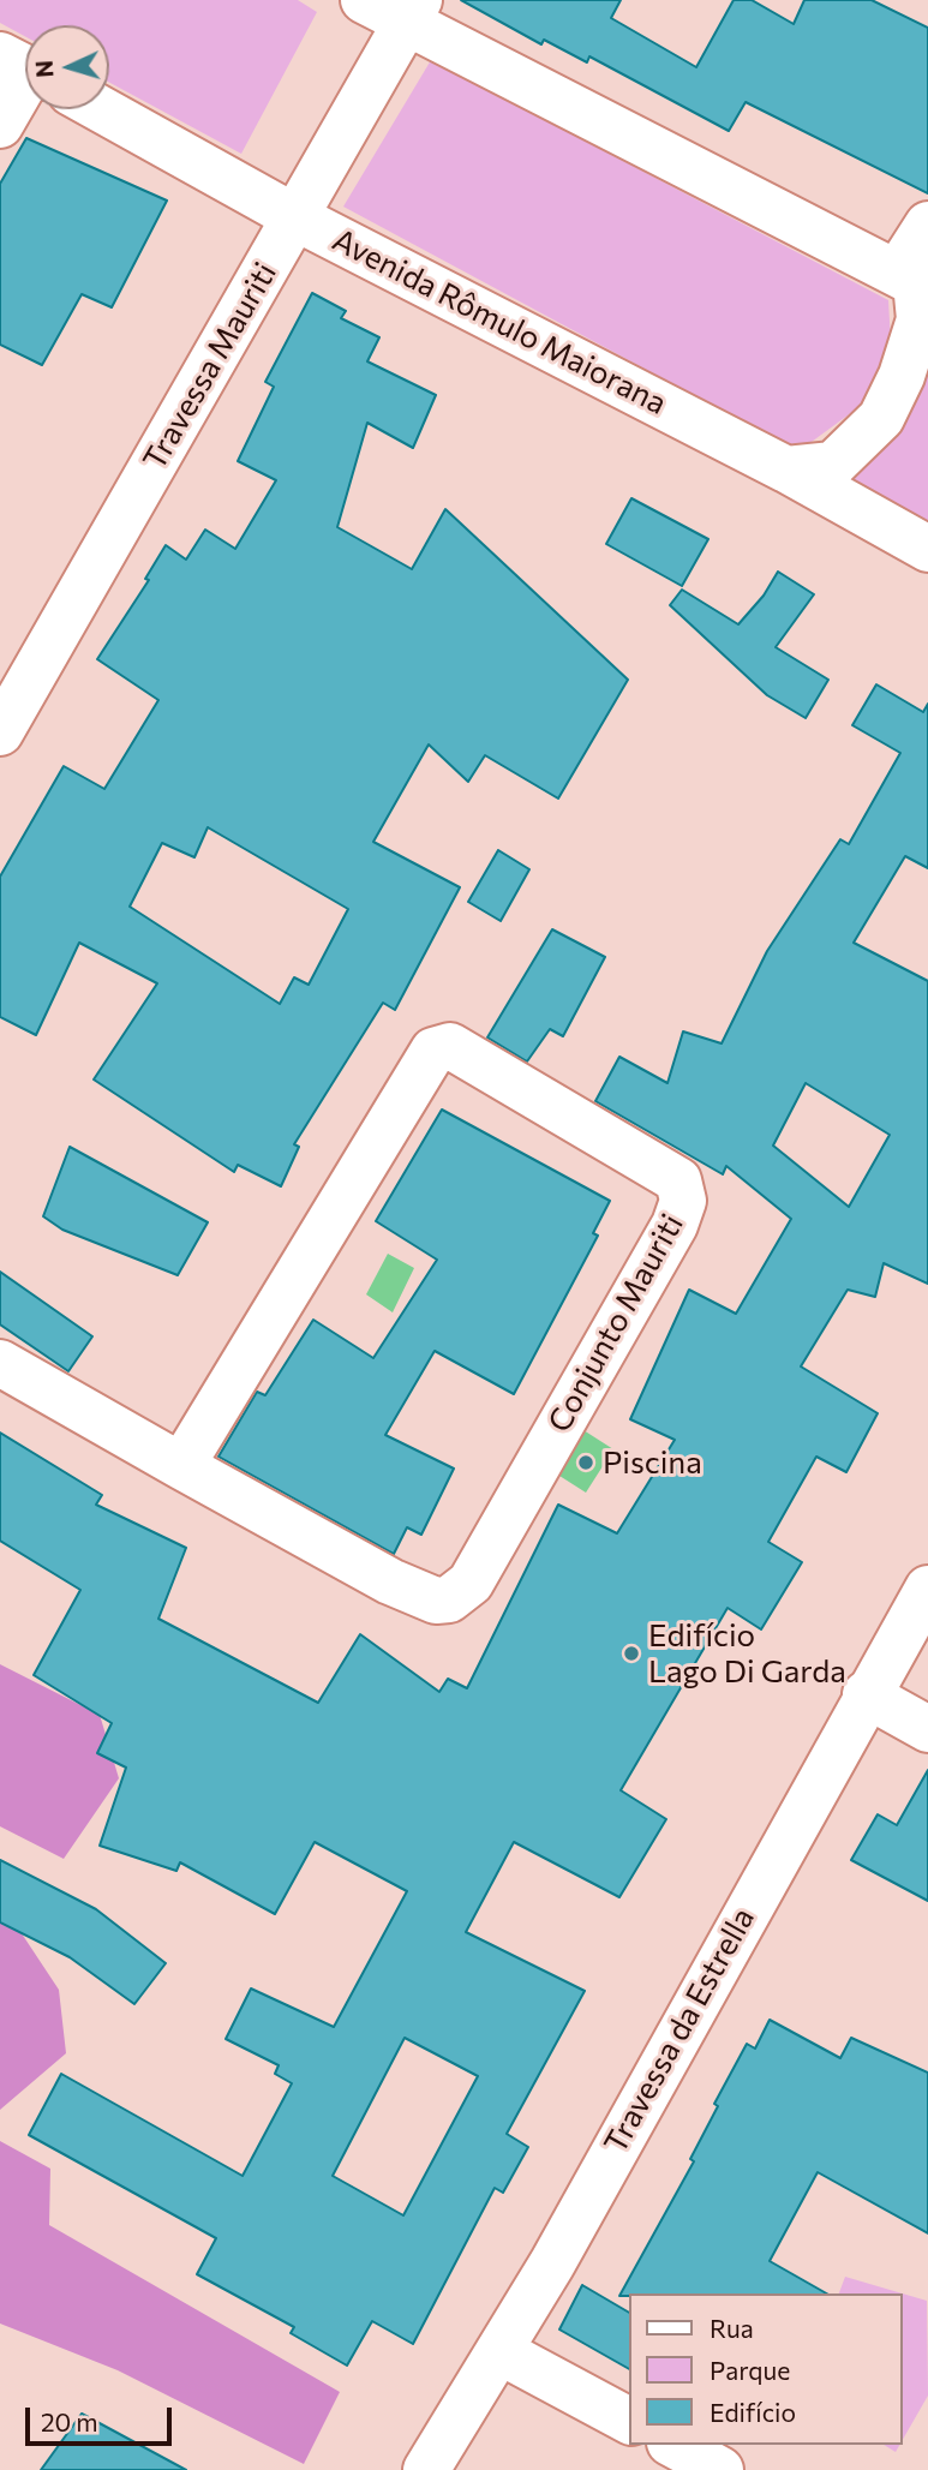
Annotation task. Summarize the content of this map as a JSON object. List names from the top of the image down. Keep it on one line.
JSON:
{"streets":{"street":["Avenida Rômulo Maiorana","Travessa Mauriti","Conjunto Mauriti","Travessa da Estrella"]},"crossings":[["Avenida Rômulo Maiorana","Travessa Mauriti"]],"places":["Piscina","Edifício Lago Di Garda"],"legend":["Rua","Parque","Edifício"],"scale_bar":"20 m","north":"left"}
